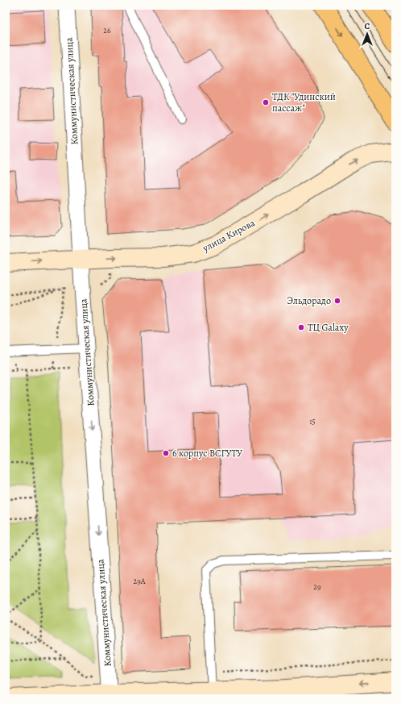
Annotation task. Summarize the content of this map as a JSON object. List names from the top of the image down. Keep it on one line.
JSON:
{"streets":{"street":["Коммунистическая улица","улица Кирова"]},"crossings":[["Коммунистическая улица","улица Кирова"]],"one_way":["Коммунистическая улица","улица Кирова"],"places":["ТДК \"Удинский пассаж\"","Эльдорадо","ТЦ Galaxy","6 корпус ВСГУТУ"],"house_numbers":["26","15","29А","29"],"north":"top"}
